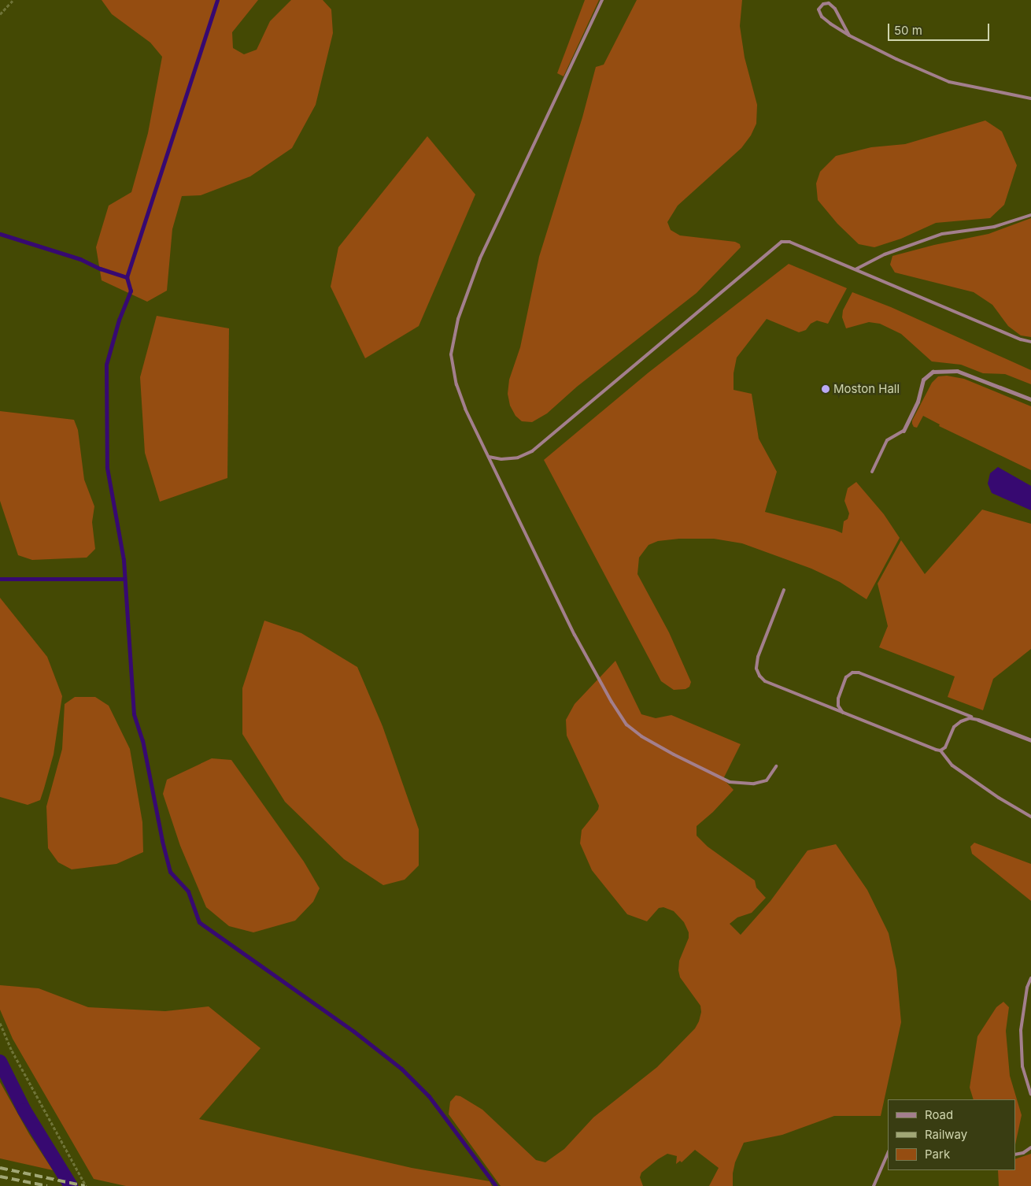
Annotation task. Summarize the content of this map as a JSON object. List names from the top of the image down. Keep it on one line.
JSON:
{"places":["Moston Hall"],"legend":["Road","Railway","Park"],"scale_bar":"50 m"}
